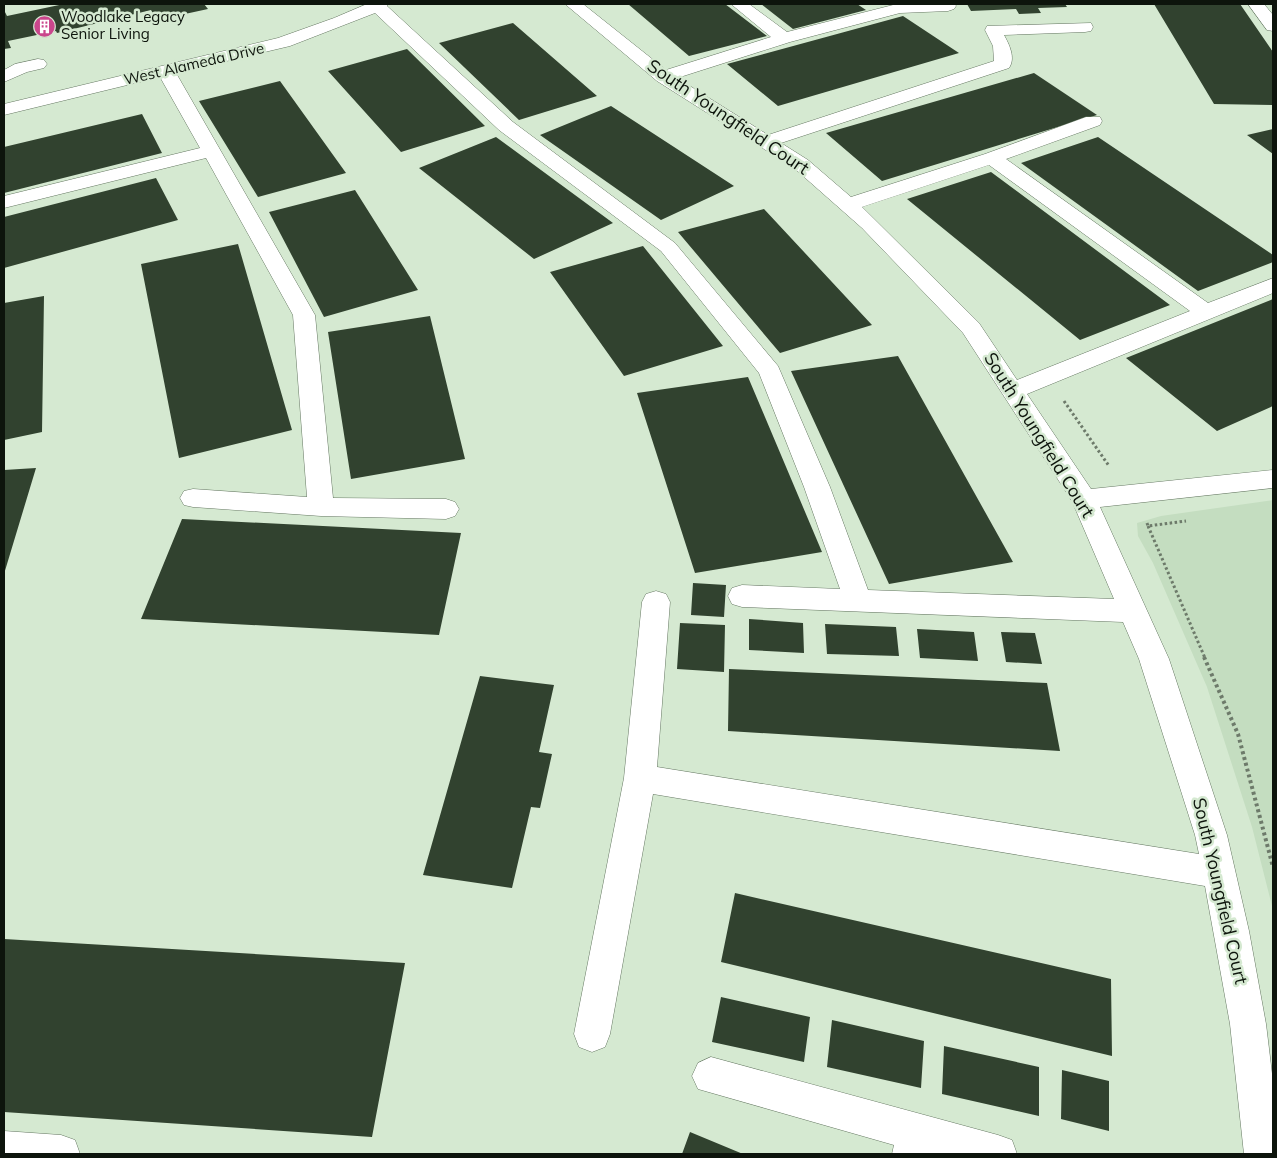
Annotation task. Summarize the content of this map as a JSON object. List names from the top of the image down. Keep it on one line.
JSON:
{"streets":{"street":["West Alameda Drive","South Youngfield Court"]},"places":{"building":["Woodlake Legacy Senior Living"]}}
